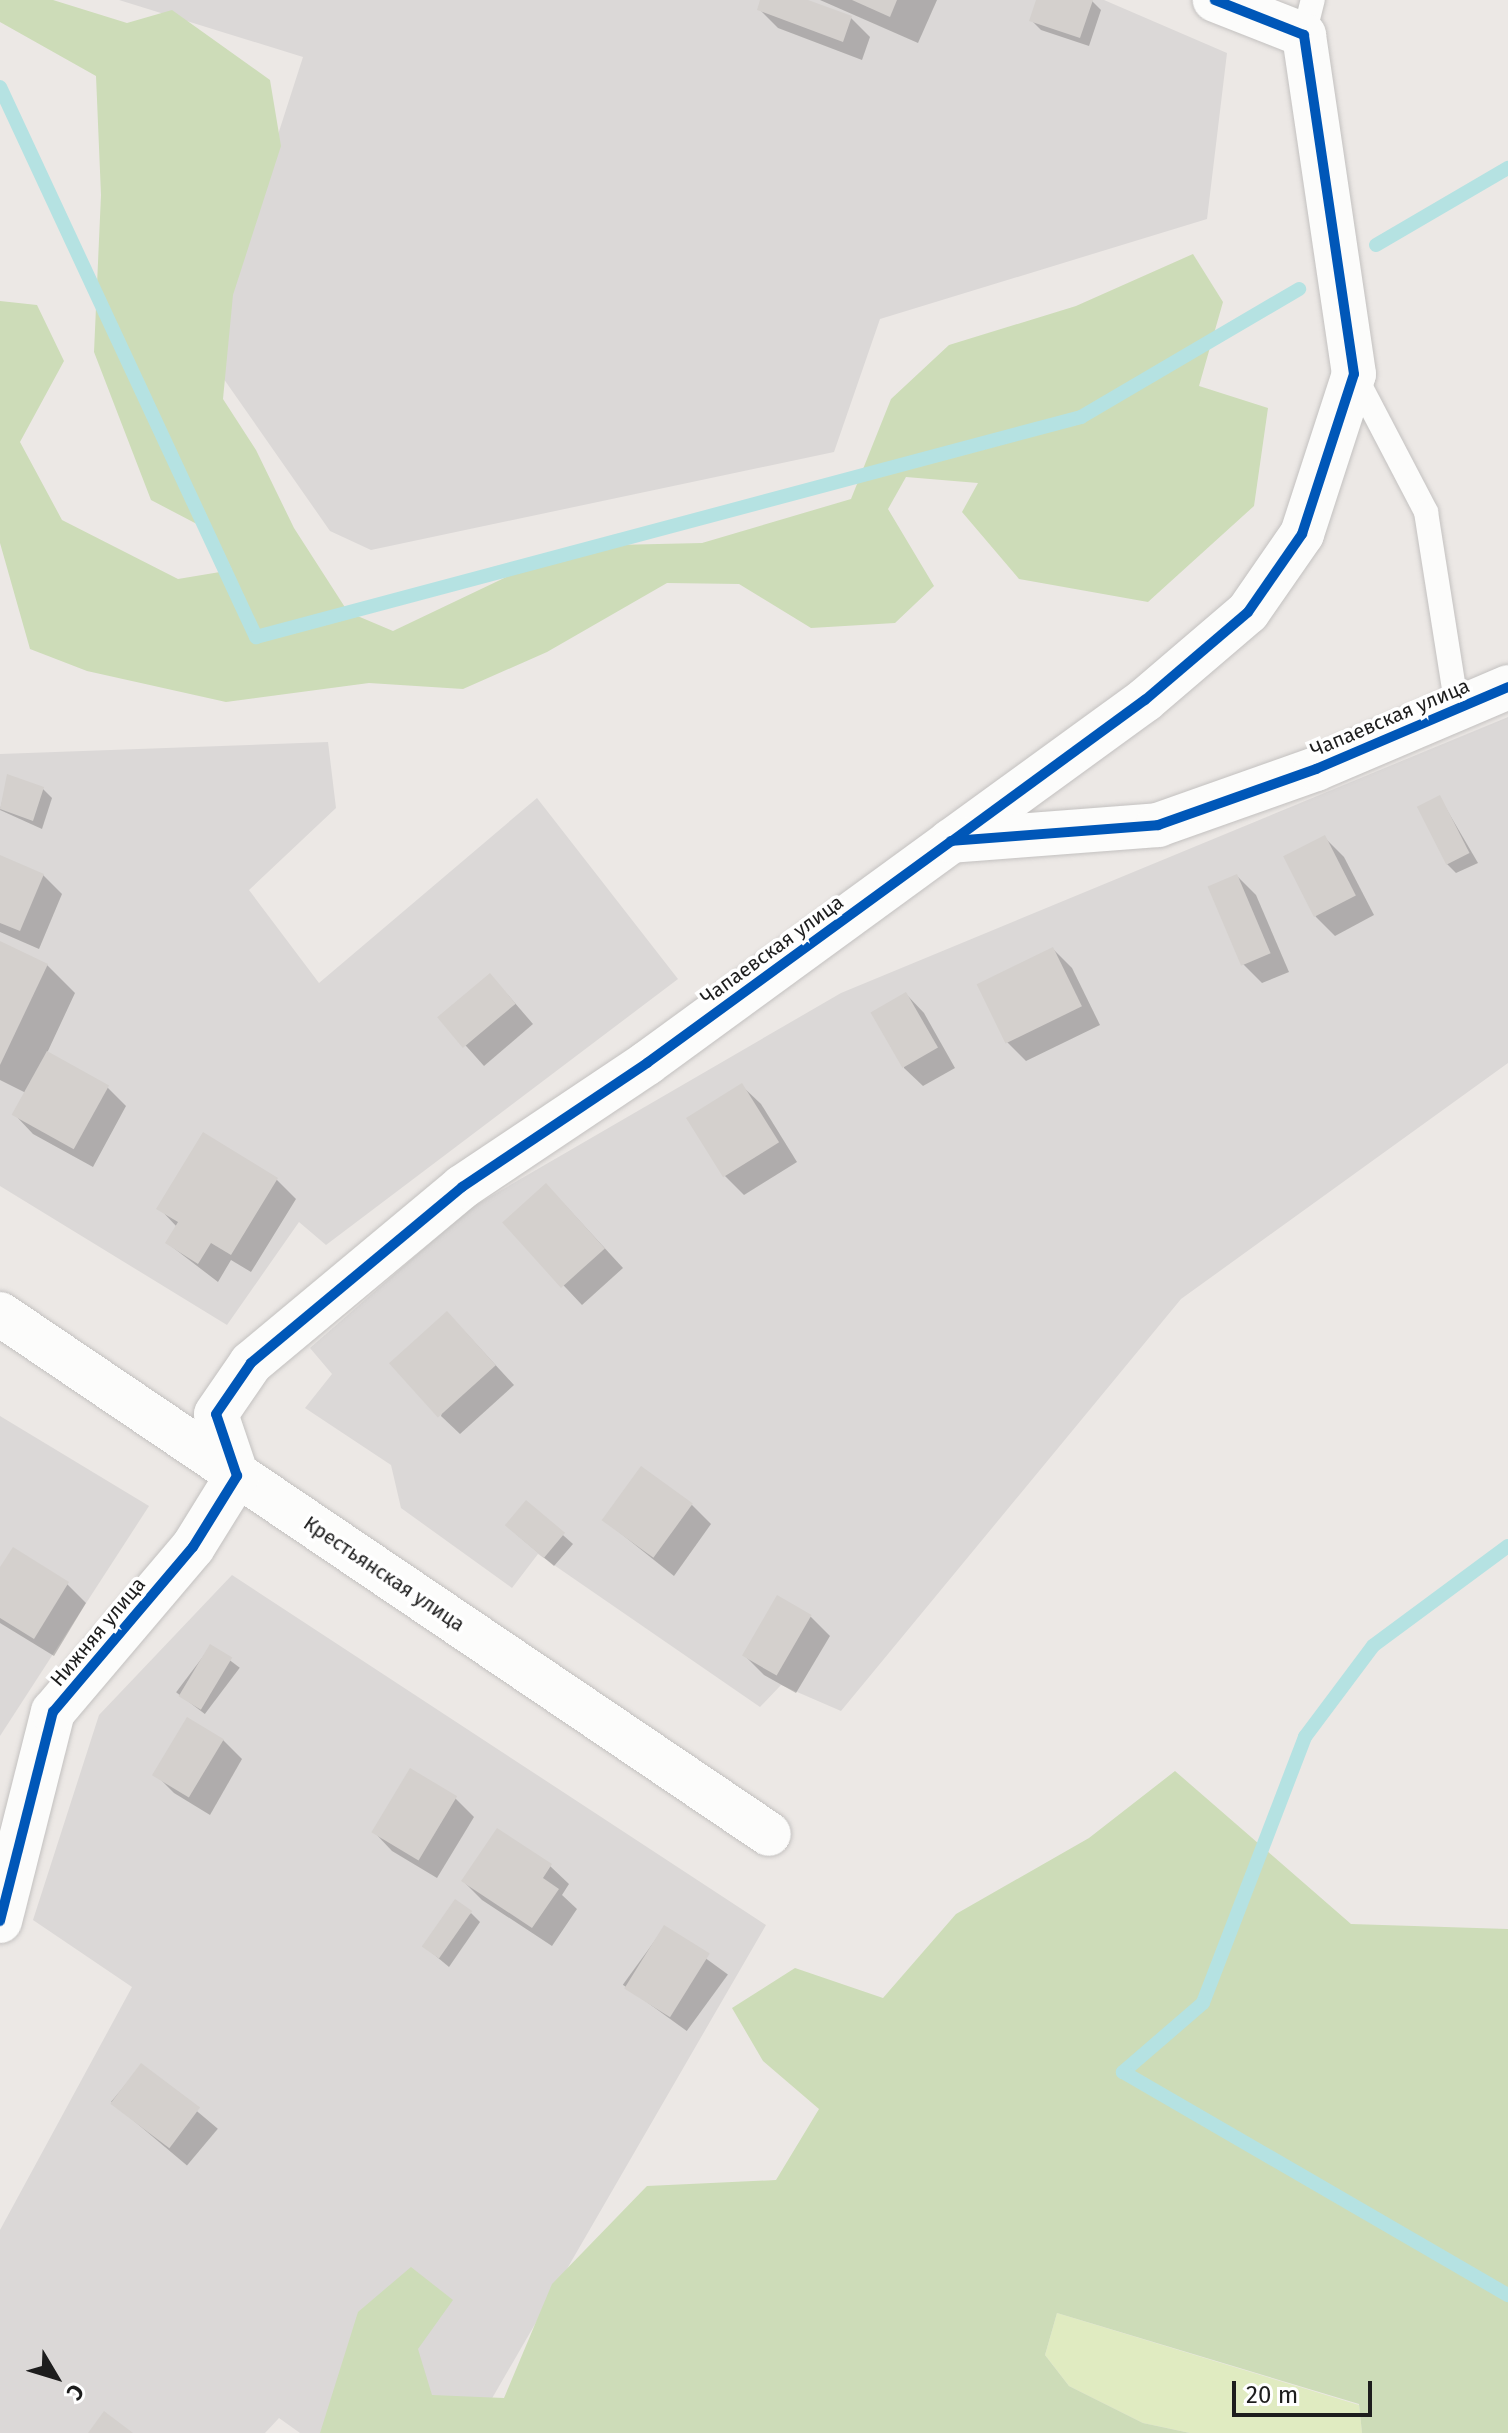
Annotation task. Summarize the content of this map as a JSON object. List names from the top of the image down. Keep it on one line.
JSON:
{"streets":{"street":["Чапаевская улица","Крестьянская улица","Нижняя улица"]},"crossings":[["Чапаевская улица","Крестьянская улица"],["Чапаевская улица","Нижняя улица"],["Крестьянская улица","Нижняя улица"]],"scale_bar":"20 m","north":"bottom right"}
